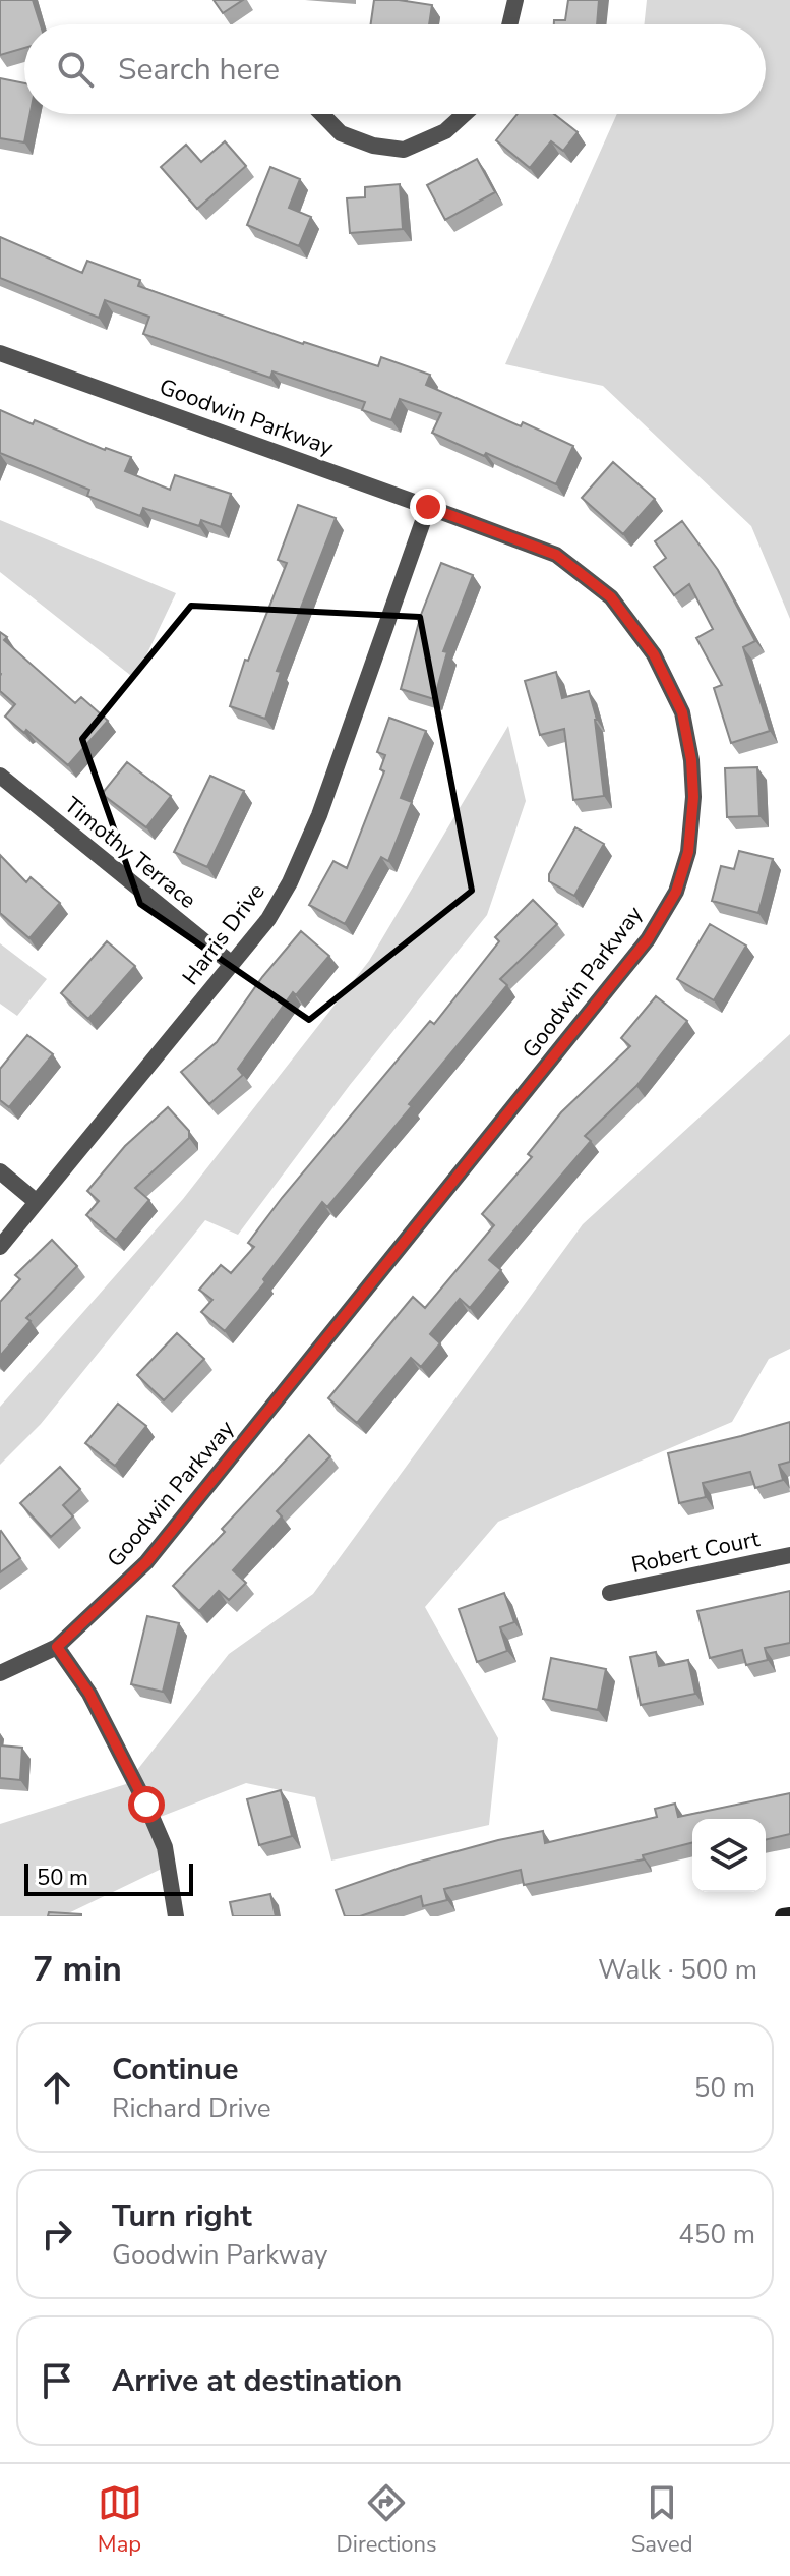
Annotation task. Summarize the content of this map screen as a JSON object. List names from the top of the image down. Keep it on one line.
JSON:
{"streets":{"street":["Goodwin Parkway","Timothy Terrace","Harris Drive","Robert Court"]},"crossings":[["Goodwin Parkway","Harris Drive"],["Timothy Terrace","Harris Drive"]],"scale_bar":"50 m","page":{"search":"Search here","scale":"50 m","heading":["7 min","Walk · 500 m"],"list":[["Continue","Richard Drive","50 m"],["Turn right","Goodwin Parkway","450 m"],"Arrive at destination"],"nav":["Map","Directions","Saved"]}}
